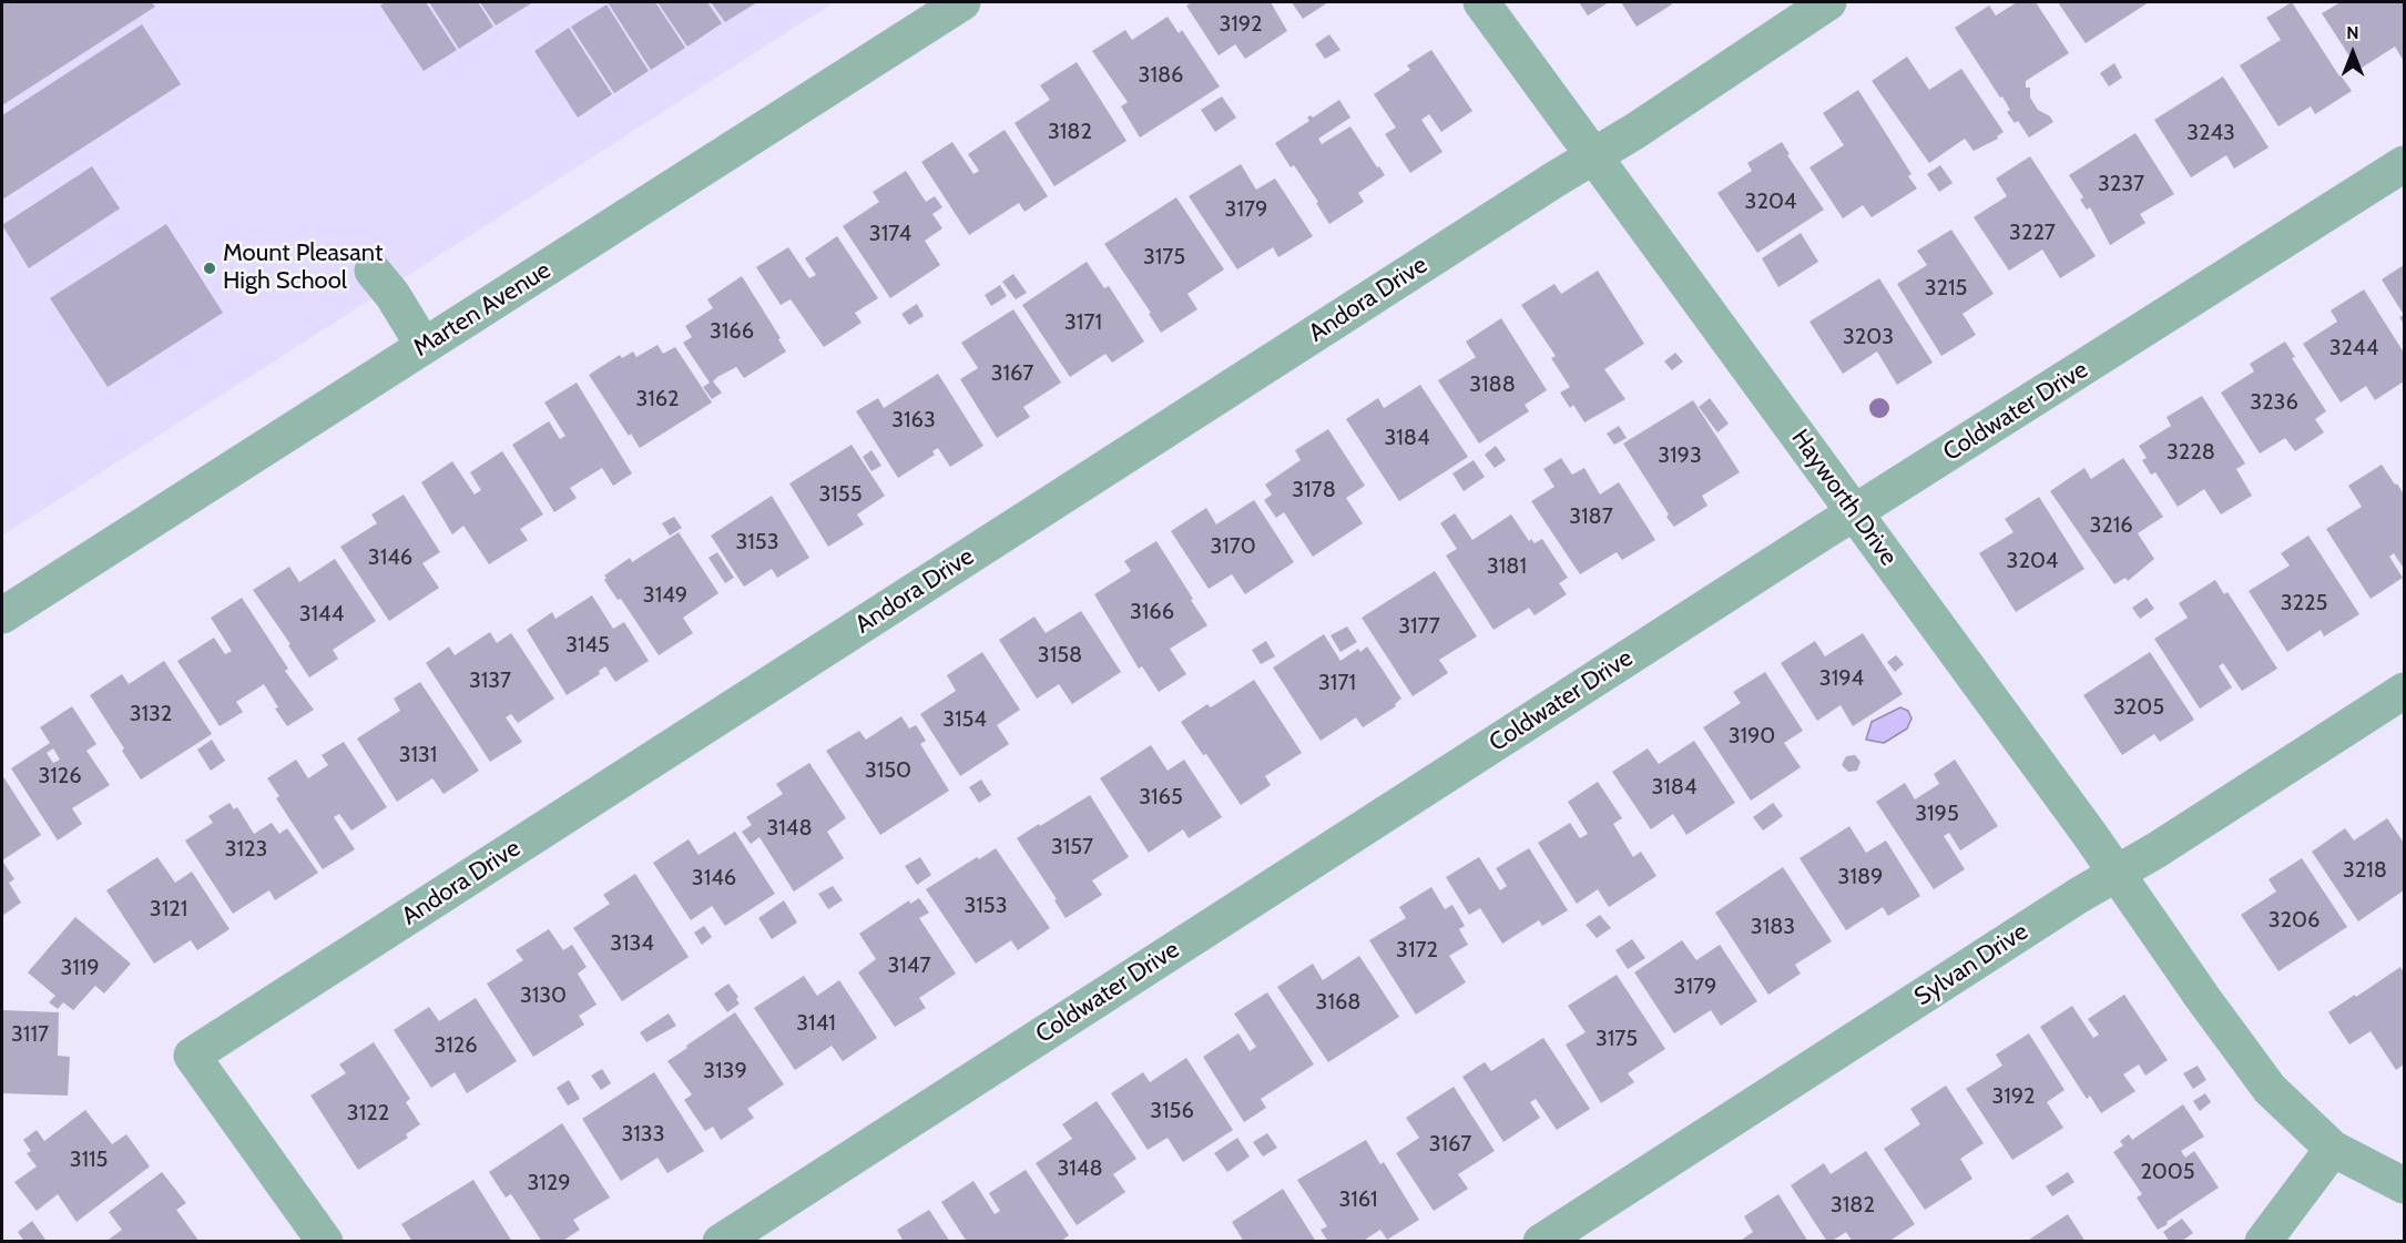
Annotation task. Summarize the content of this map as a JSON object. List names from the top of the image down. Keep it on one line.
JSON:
{"streets":{"street":["Andora Drive","Marten Avenue","Coldwater Drive","Hayworth Drive","Sylvan Drive"]},"crossings":[["Andora Drive","Hayworth Drive"],["Coldwater Drive","Hayworth Drive"],["Hayworth Drive","Sylvan Drive"]],"places":["Mount Pleasant High School"],"house_numbers":["3192","3186","3182","3243","3237","3204","3179","3227","3174","3175","3215","3171","3166","3203","3244","3167","3188","3162","3236","3163","3184","3228","3193","3178","3155","3187","3216","3153","3170","3146","3204","3181","3149","3225","3166","3144","3177","3145","3158","3194","3137","3171","3205","3132","3154","3190","3131","3150","3126","3184","3165","3195","3148","3157","3123","3218","3189","3146","3153","3121","3206","3183","3134","3172","3147","3119","3179","3130","3168","3141","3117","3175","3126","3139","3192","3156","3122","3133","3167","3115","3148","2005","3129","3161","3182"],"north":"top"}
